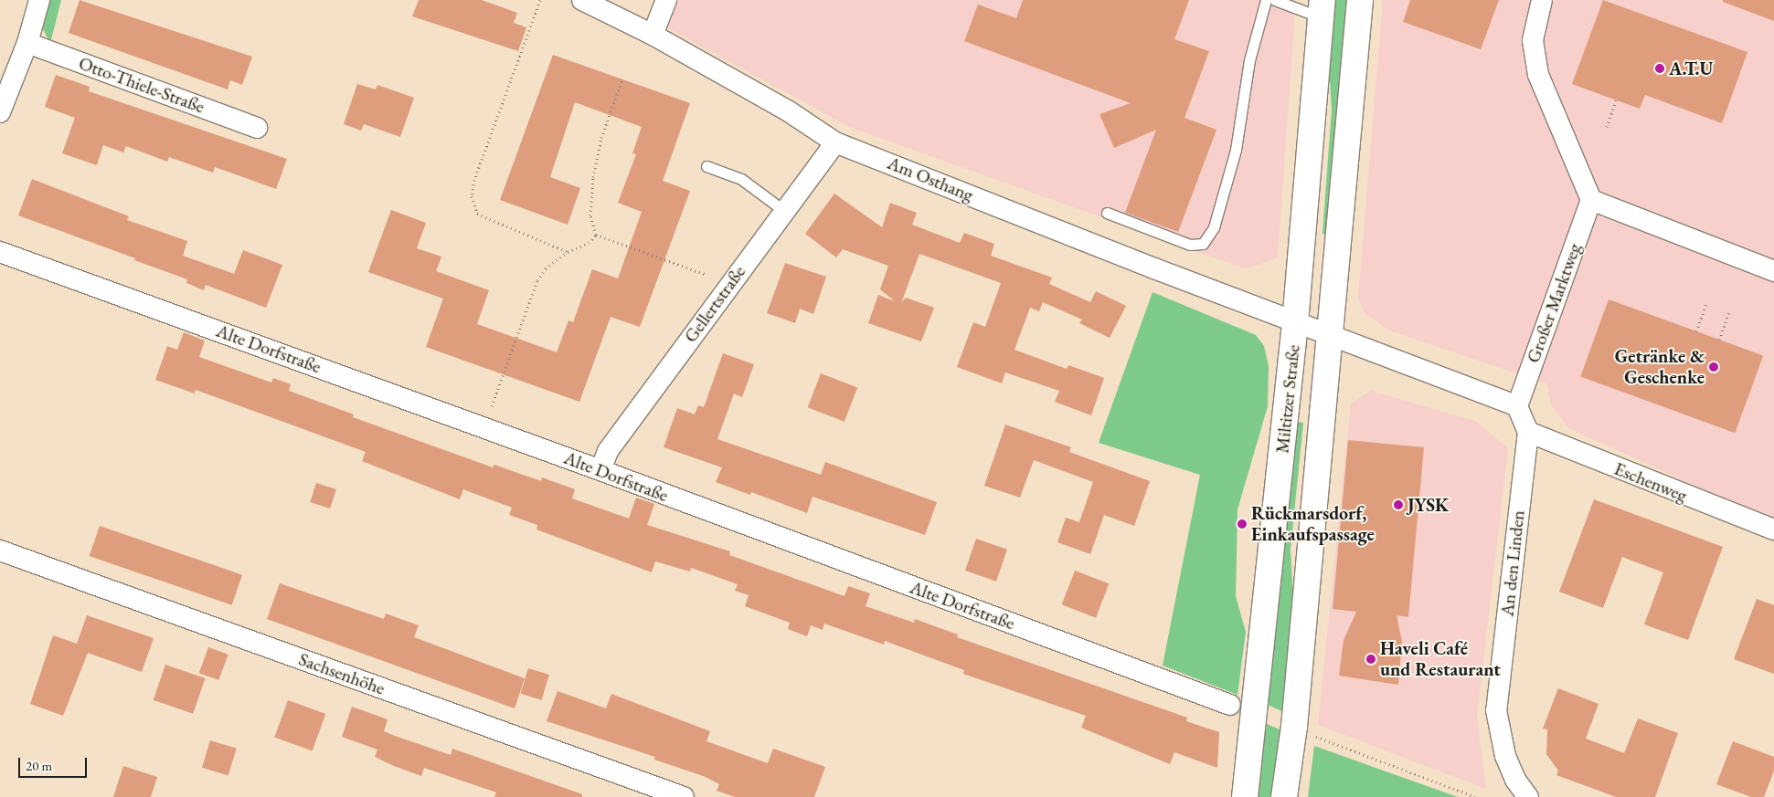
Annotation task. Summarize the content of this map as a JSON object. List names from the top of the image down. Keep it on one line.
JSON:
{"streets":{"street":["Otto-Thiele-Straße","Am Osthang","Großer Marktweg","Gellertstraße","Alte Dorfstraße","Miltitzer Straße","Eschenweg","An den Linden","Sachsenhöhe"]},"crossings":[["Am Osthang","Großer Marktweg"],["Am Osthang","Gellertstraße"],["Am Osthang","Miltitzer Straße"],["Gellertstraße","Alte Dorfstraße"],["Eschenweg","An den Linden"]],"places":["A.T.U","Getränke & Geschenke","JYSK","Rückmarsdorf, Einkaufspassage","Haveli Café und Restaurant"],"scale_bar":"20 m"}
